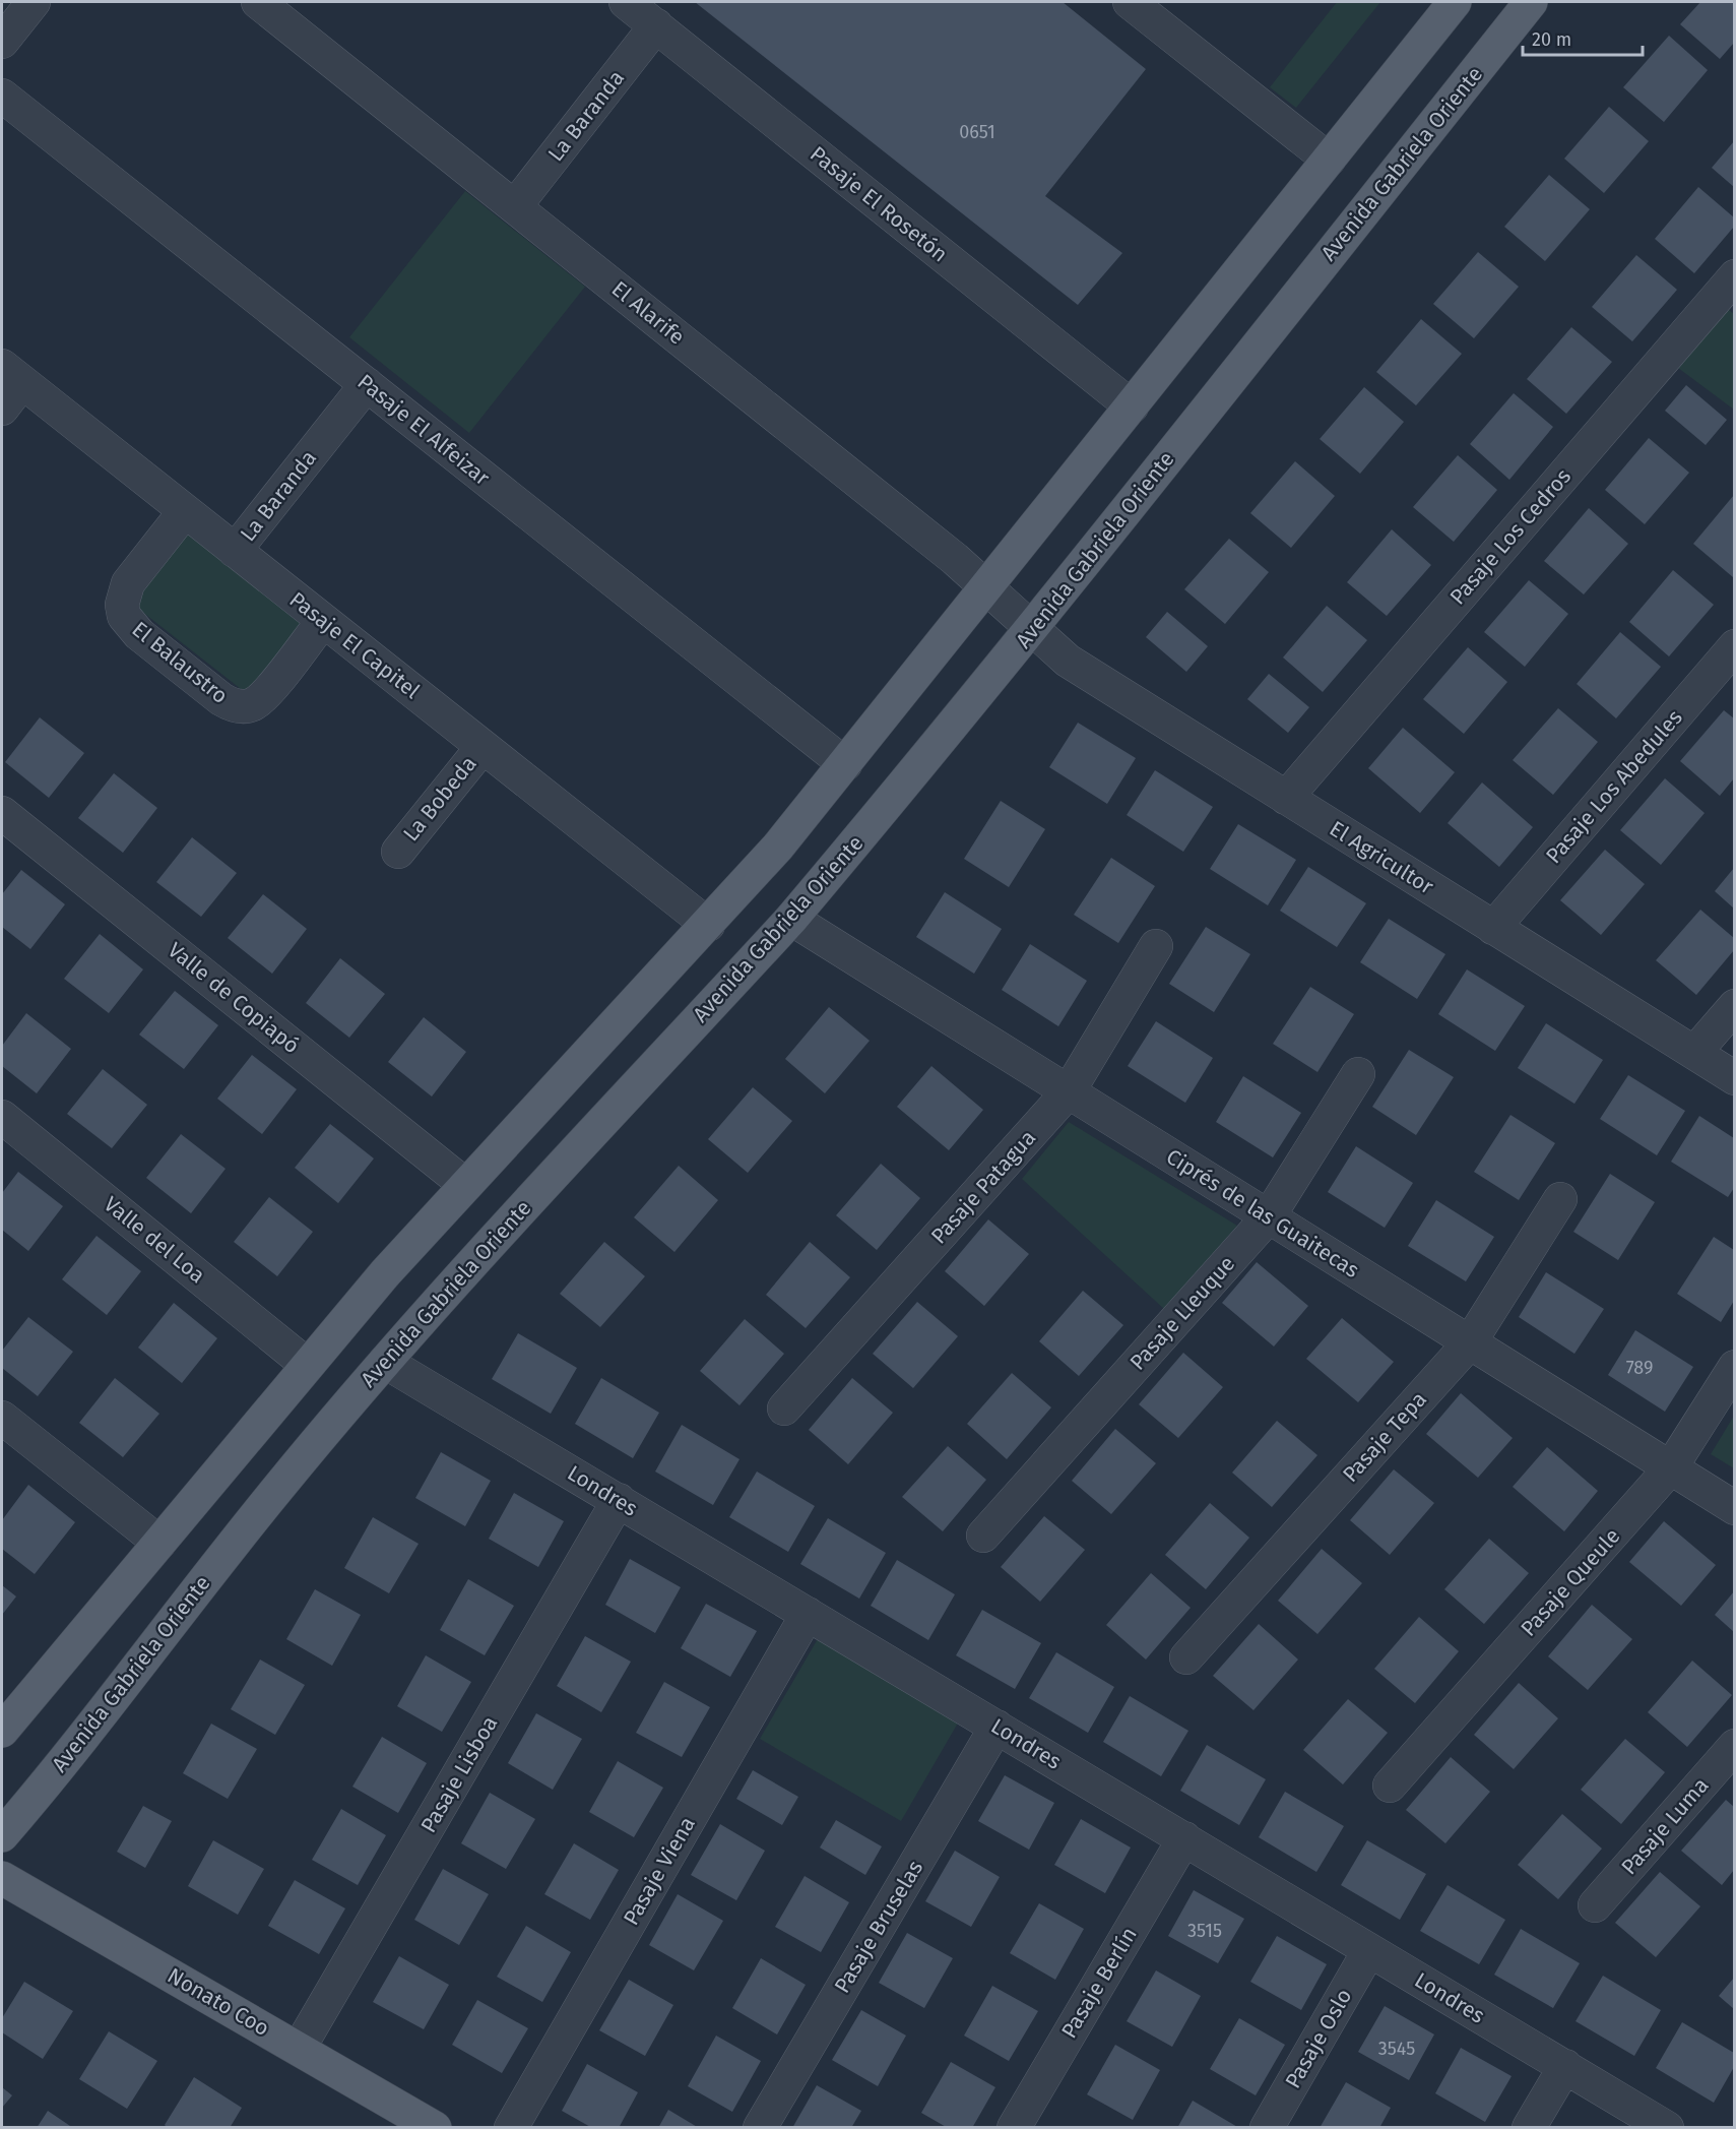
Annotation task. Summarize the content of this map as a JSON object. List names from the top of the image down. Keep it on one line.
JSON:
{"streets":{"main road":["Avenida Gabriela Oriente","Nonato Coo"],"street":["La Baranda","Pasaje El Rosetón","El Alarife","Pasaje El Alfeizar","Pasaje Los Cedros","Pasaje El Capitel","El Balaustro","Pasaje Los Abedules","La Bobeda","El Agricultor","Valle de Copiapó","Pasaje Patagua","Ciprés de las Guaitecas","Valle del Loa","Pasaje Lleuque","Pasaje Tepa","Londres","Pasaje Queule","Pasaje Lisboa","Pasaje Luma","Pasaje Viena","Pasaje Bruselas","Pasaje Berlín","Pasaje Oslo"]},"crossings":[["La Baranda","Pasaje El Rosetón"],["La Baranda","El Alarife"],["La Baranda","Pasaje El Alfeizar"],["La Baranda","Pasaje El Capitel"],["Avenida Gabriela Oriente","El Alarife"],["Avenida Gabriela Oriente","El Agricultor"],["Avenida Gabriela Oriente","Ciprés de las Guaitecas"],["Avenida Gabriela Oriente","Londres"],["El Alarife","El Agricultor"],["Pasaje Los Cedros","El Agricultor"],["Pasaje El Capitel","El Balaustro"],["Pasaje El Capitel","La Bobeda"],["Pasaje Los Abedules","El Agricultor"],["Pasaje Patagua","Ciprés de las Guaitecas"],["Ciprés de las Guaitecas","Pasaje Lleuque"],["Ciprés de las Guaitecas","Pasaje Tepa"],["Ciprés de las Guaitecas","Pasaje Queule"],["Londres","Pasaje Lisboa"],["Londres","Pasaje Viena"],["Londres","Pasaje Bruselas"],["Londres","Pasaje Berlín"],["Londres","Pasaje Oslo"],["Pasaje Lisboa","Nonato Coo"]],"house_numbers":["0651","789","3515","3545"],"scale_bar":"20 m"}
